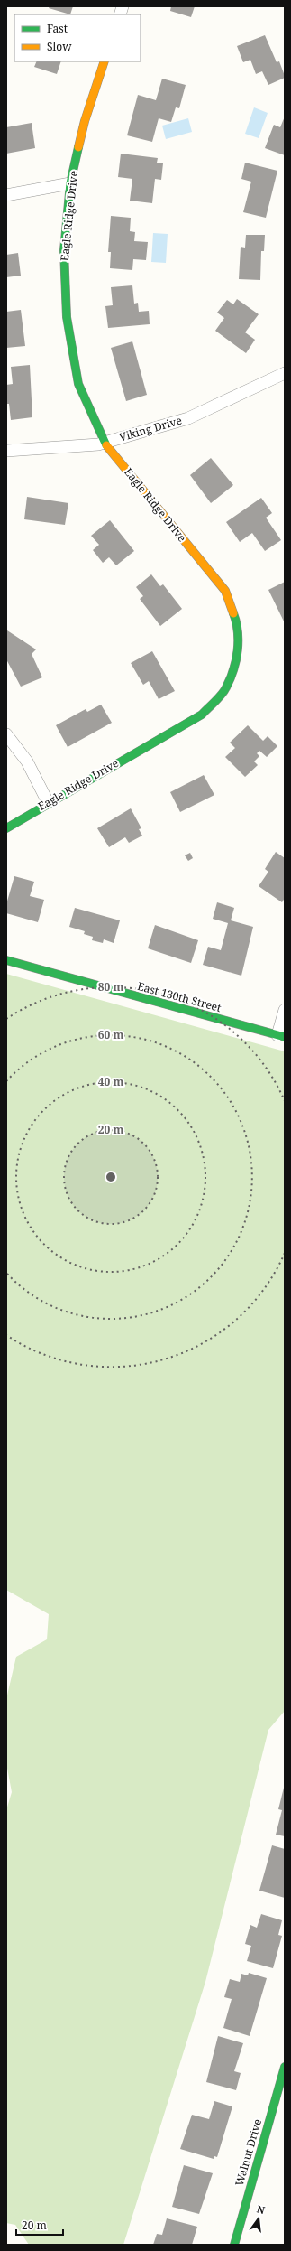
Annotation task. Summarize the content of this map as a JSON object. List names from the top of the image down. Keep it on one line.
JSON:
{"streets":{"street":["Eagle Ridge Drive","Viking Drive","East 130th Street","Walnut Drive"]},"crossings":[["Eagle Ridge Drive","Viking Drive"]],"legend":["Fast","Slow"],"scale_bar":"20 m","north":"top","rings":["80 m","60 m","40 m","20 m"]}
